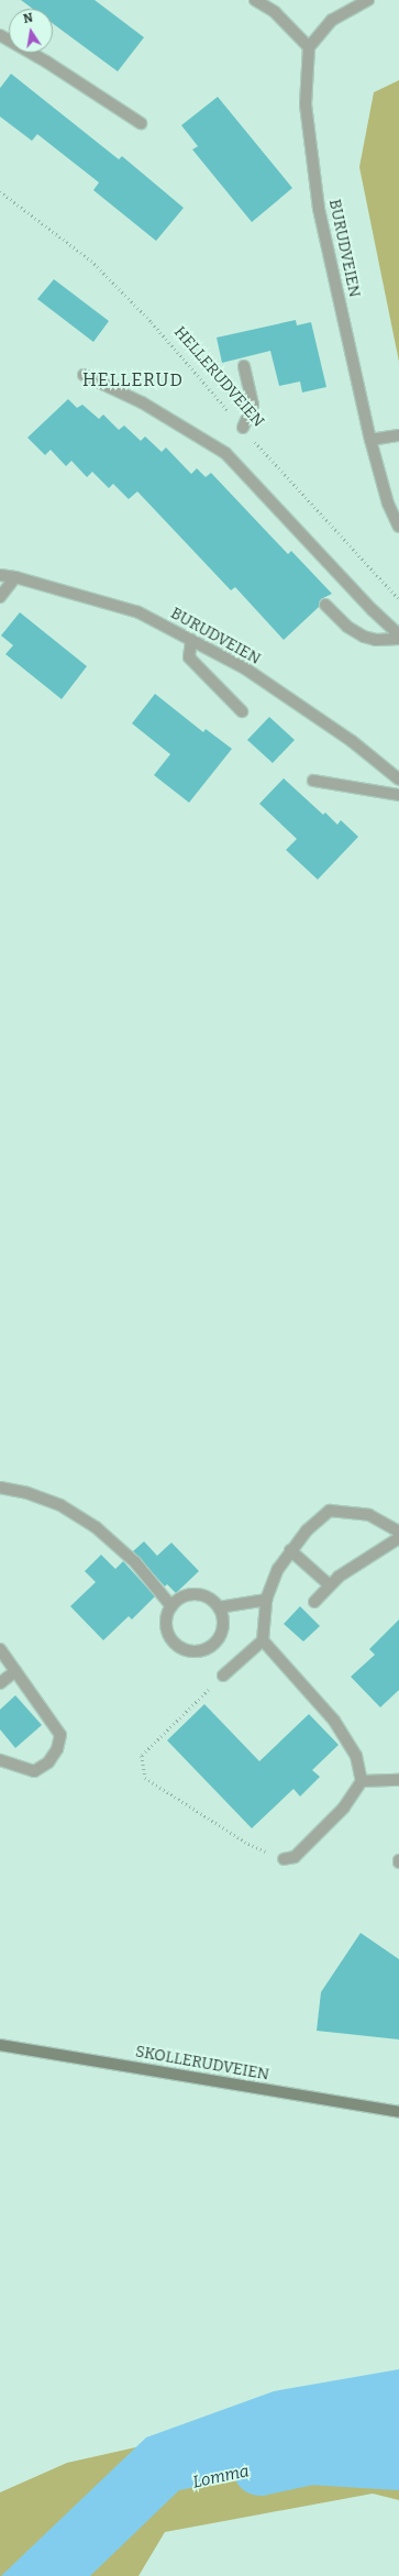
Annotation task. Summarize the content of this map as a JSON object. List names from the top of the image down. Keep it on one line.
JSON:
{"streets":{"street":["BURUDVEIEN","SKOLLERUDVEIEN"],"path":["HELLERUDVEIEN"]},"districts":["HELLERUD"],"water":["Lomma"],"north":"top"}
